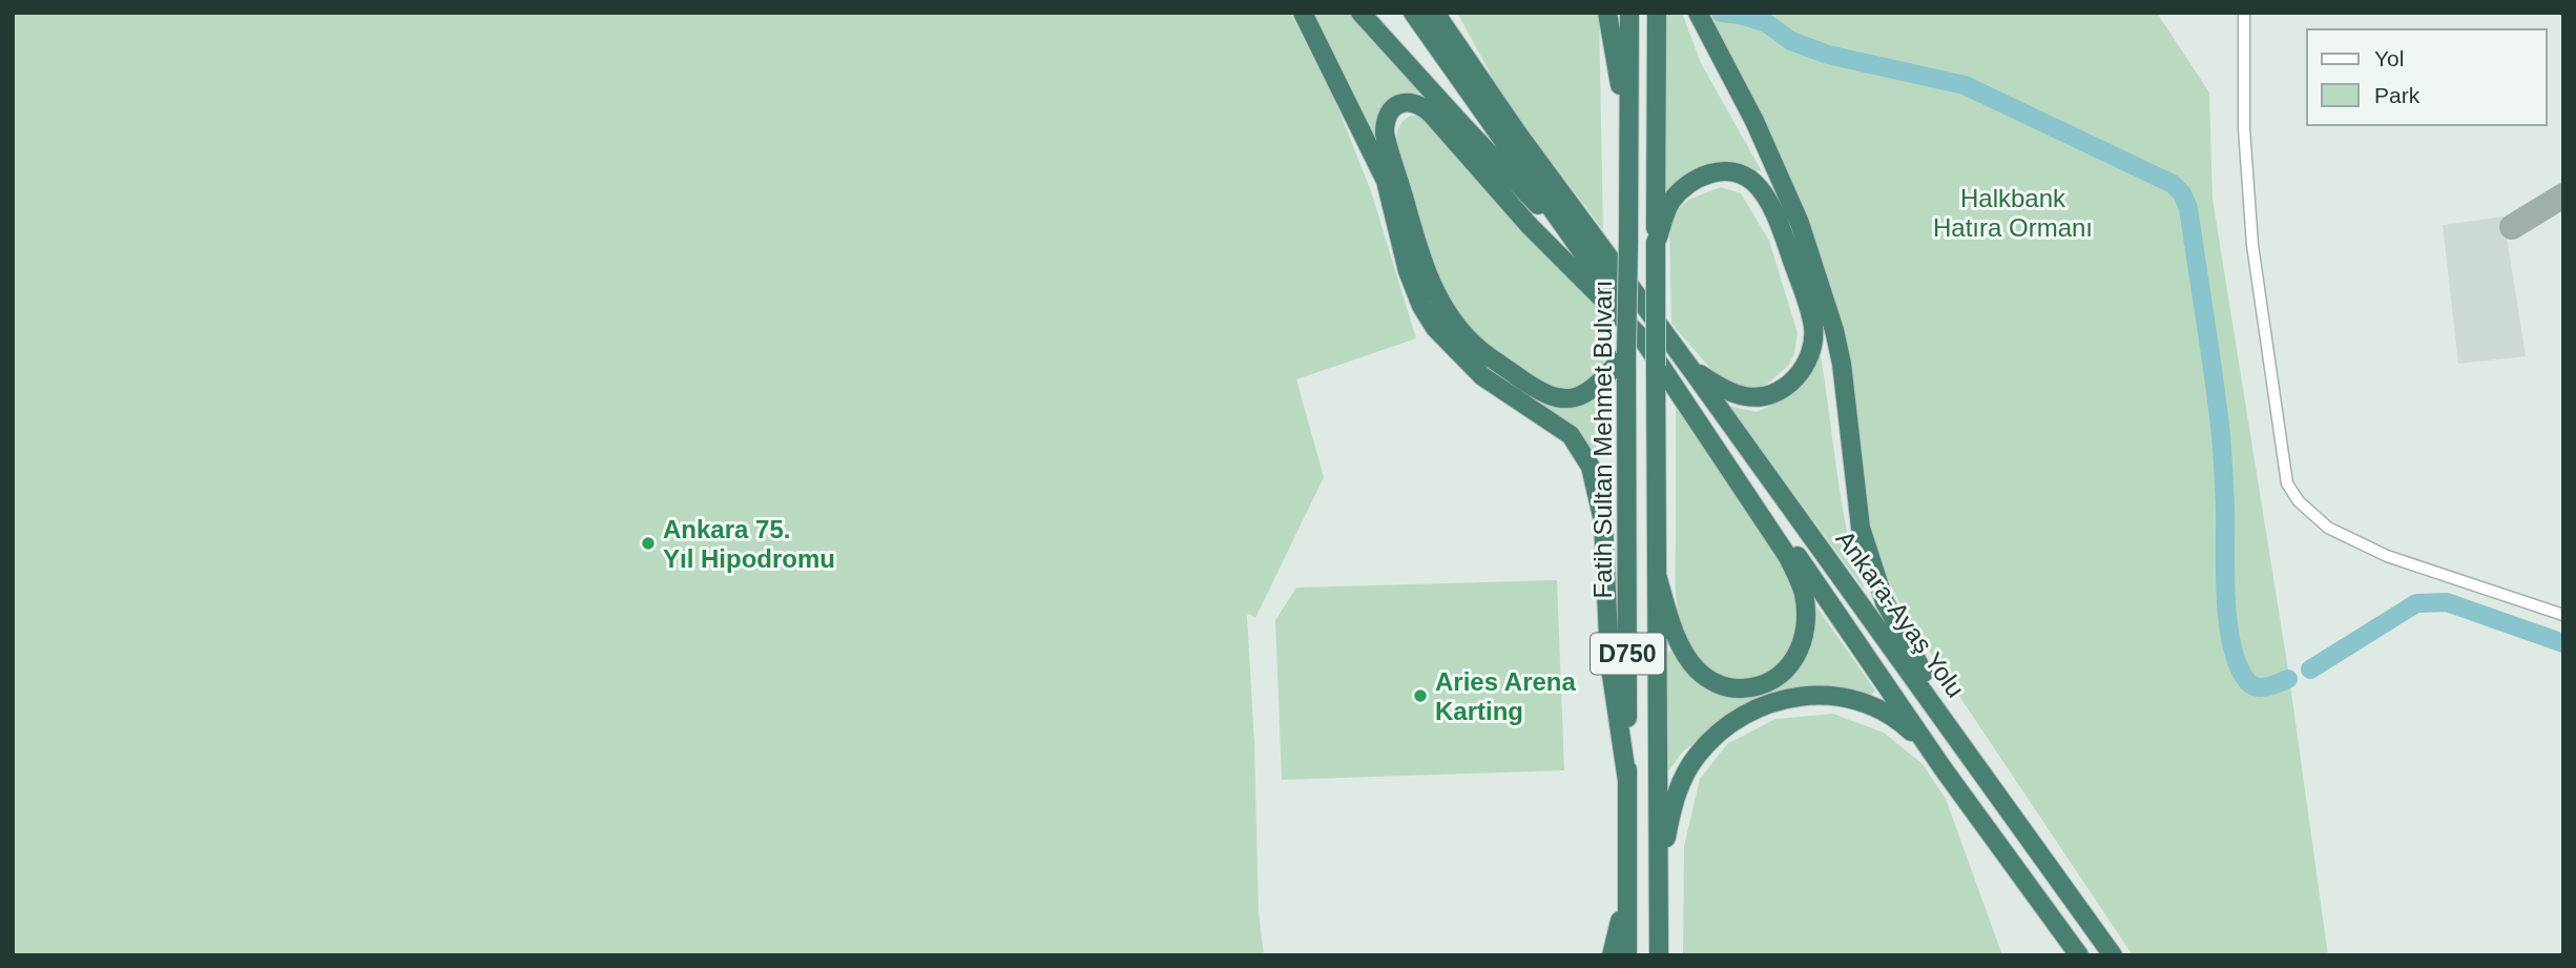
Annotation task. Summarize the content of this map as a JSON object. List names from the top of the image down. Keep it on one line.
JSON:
{"streets":{"highway":["Fatih Sultan Mehmet Bulvarı","Ankara-Ayaş Yolu","D750"]},"parks":["Halkbank Hatıra Ormanı"],"places":["Ankara 75. Yıl Hipodromu","Aries Arena Karting"],"legend":["Yol","Park"]}
